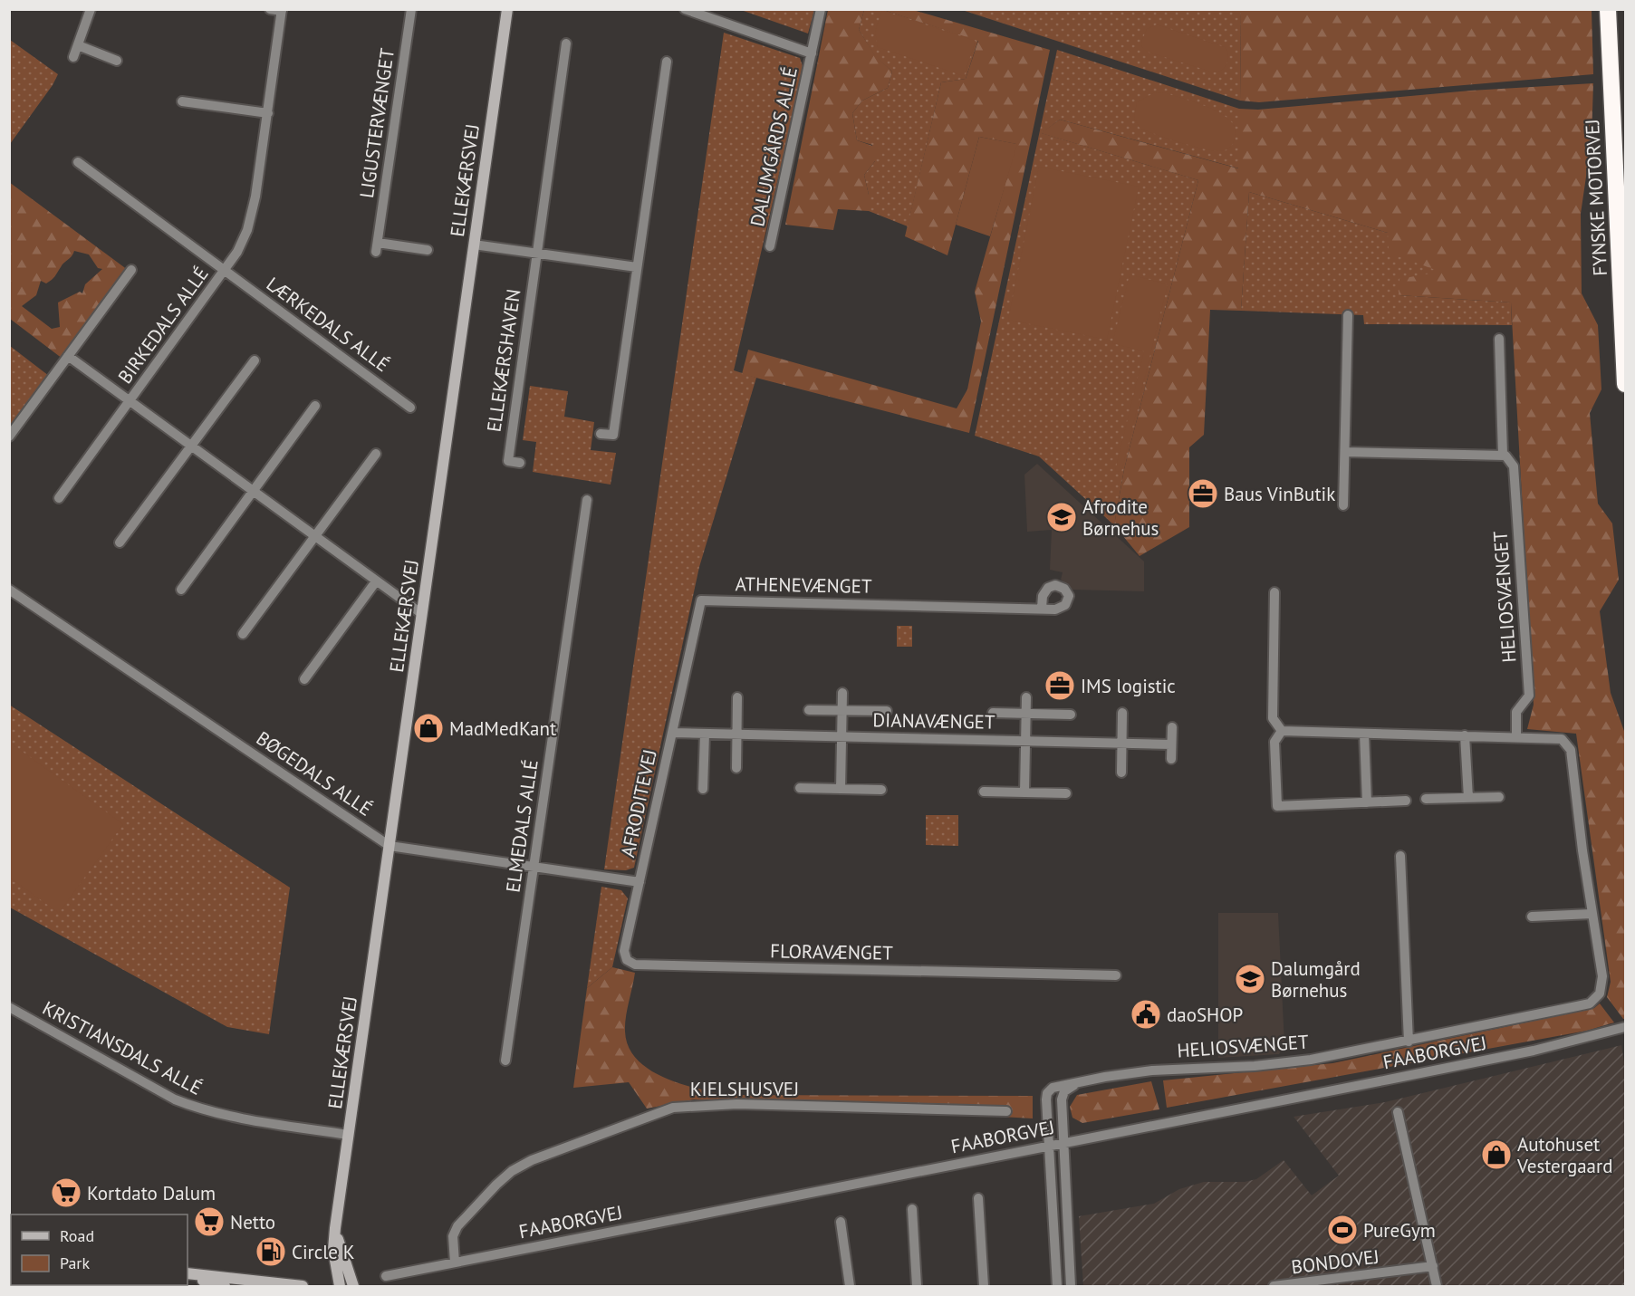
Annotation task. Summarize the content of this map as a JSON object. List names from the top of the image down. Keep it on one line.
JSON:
{"streets":{"highway":["FYNSKE MOTORVEJ"],"street":["LIGUSTERVÆNGET","DALUMGÅRDS ALLÉ","ELLEKÆRSVEJ","LÆRKEDALS ALLÉ","BIRKEDALS ALLÉ","ELLEKÆRSHAVEN","ATHENEVÆNGET","HELIOSVÆNGET","DIANAVÆNGET","BØGEDALS ALLÉ","AFRODITEVEJ","ELMEDALS ALLÉ","FLORAVÆNGET","KRISTIANSDALS ALLÉ","FAABORGVEJ","KIELSHUSVEJ","BONDOVEJ"]},"crossings":[["ELLEKÆRSVEJ","BIRKEDALS ALLÉ"],["ELLEKÆRSVEJ","BØGEDALS ALLÉ"],["ELLEKÆRSVEJ","KRISTIANSDALS ALLÉ"],["LÆRKEDALS ALLÉ","BIRKEDALS ALLÉ"],["ATHENEVÆNGET","DIANAVÆNGET"],["ATHENEVÆNGET","AFRODITEVEJ"],["HELIOSVÆNGET","FAABORGVEJ"],["DIANAVÆNGET","AFRODITEVEJ"],["BØGEDALS ALLÉ","AFRODITEVEJ"],["BØGEDALS ALLÉ","ELMEDALS ALLÉ"],["BØGEDALS ALLÉ","FLORAVÆNGET"],["AFRODITEVEJ","FLORAVÆNGET"],["FAABORGVEJ","KIELSHUSVEJ"]],"places":{"office":["Baus VinButik","IMS logistic"],"school or university":["Afrodite Børnehus","Dalumgård Børnehus"],"shop":["MadMedKant","Autohuset Vestergaard"],"public building":["daoSHOP"],"supermarket":["Kortdato Dalum","Netto"],"sports":["PureGym"],"fuel station":["Circle K"]},"legend":["Road","Park"]}
